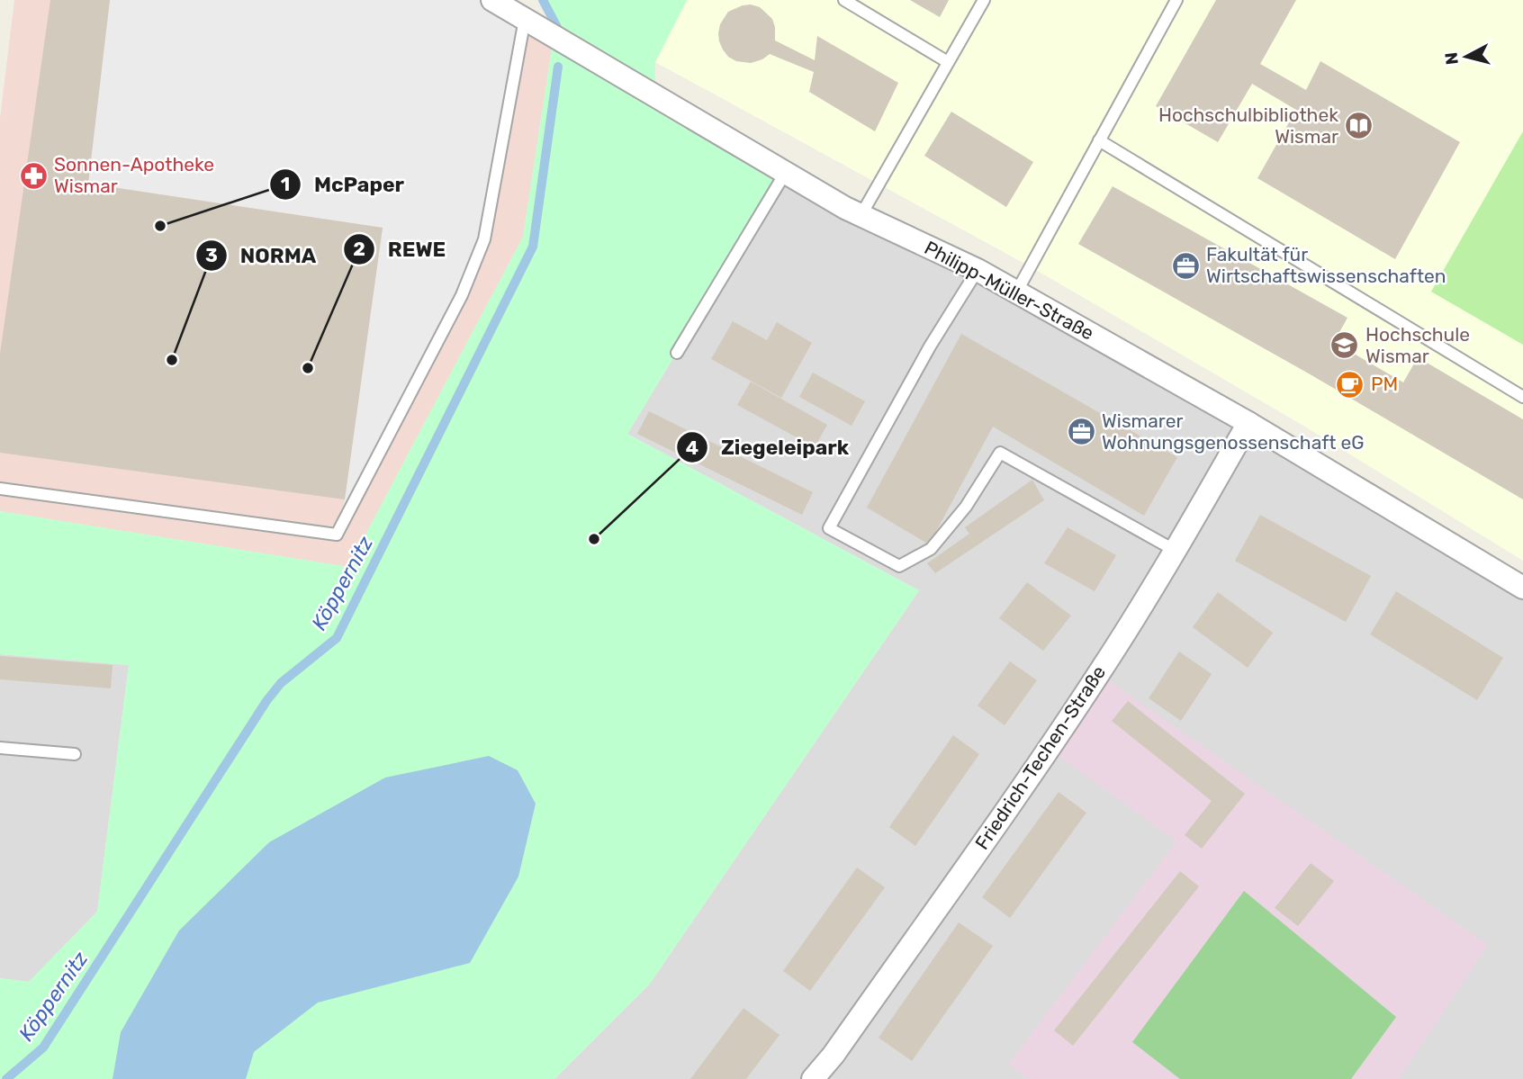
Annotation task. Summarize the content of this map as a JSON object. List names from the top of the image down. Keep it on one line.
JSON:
{"streets":{"street":["Philipp-Müller-Straße","Friedrich-Techen-Straße"]},"crossings":[["Philipp-Müller-Straße","Friedrich-Techen-Straße"]],"water":["Köppernitz"],"places":{"library":["Hochschulbibliothek Wismar"],"pharmacy":["Sonnen-Apotheke Wismar"],"other":["McPaper","NORMA","REWE","Ziegeleipark"],"office":["Fakultät für Wirtschaftswissenschaften","Wismarer Wohnungsgenossenschaft eG"],"school or university":["Hochschule Wismar"],"cafe":["PM"]},"north":"left"}
